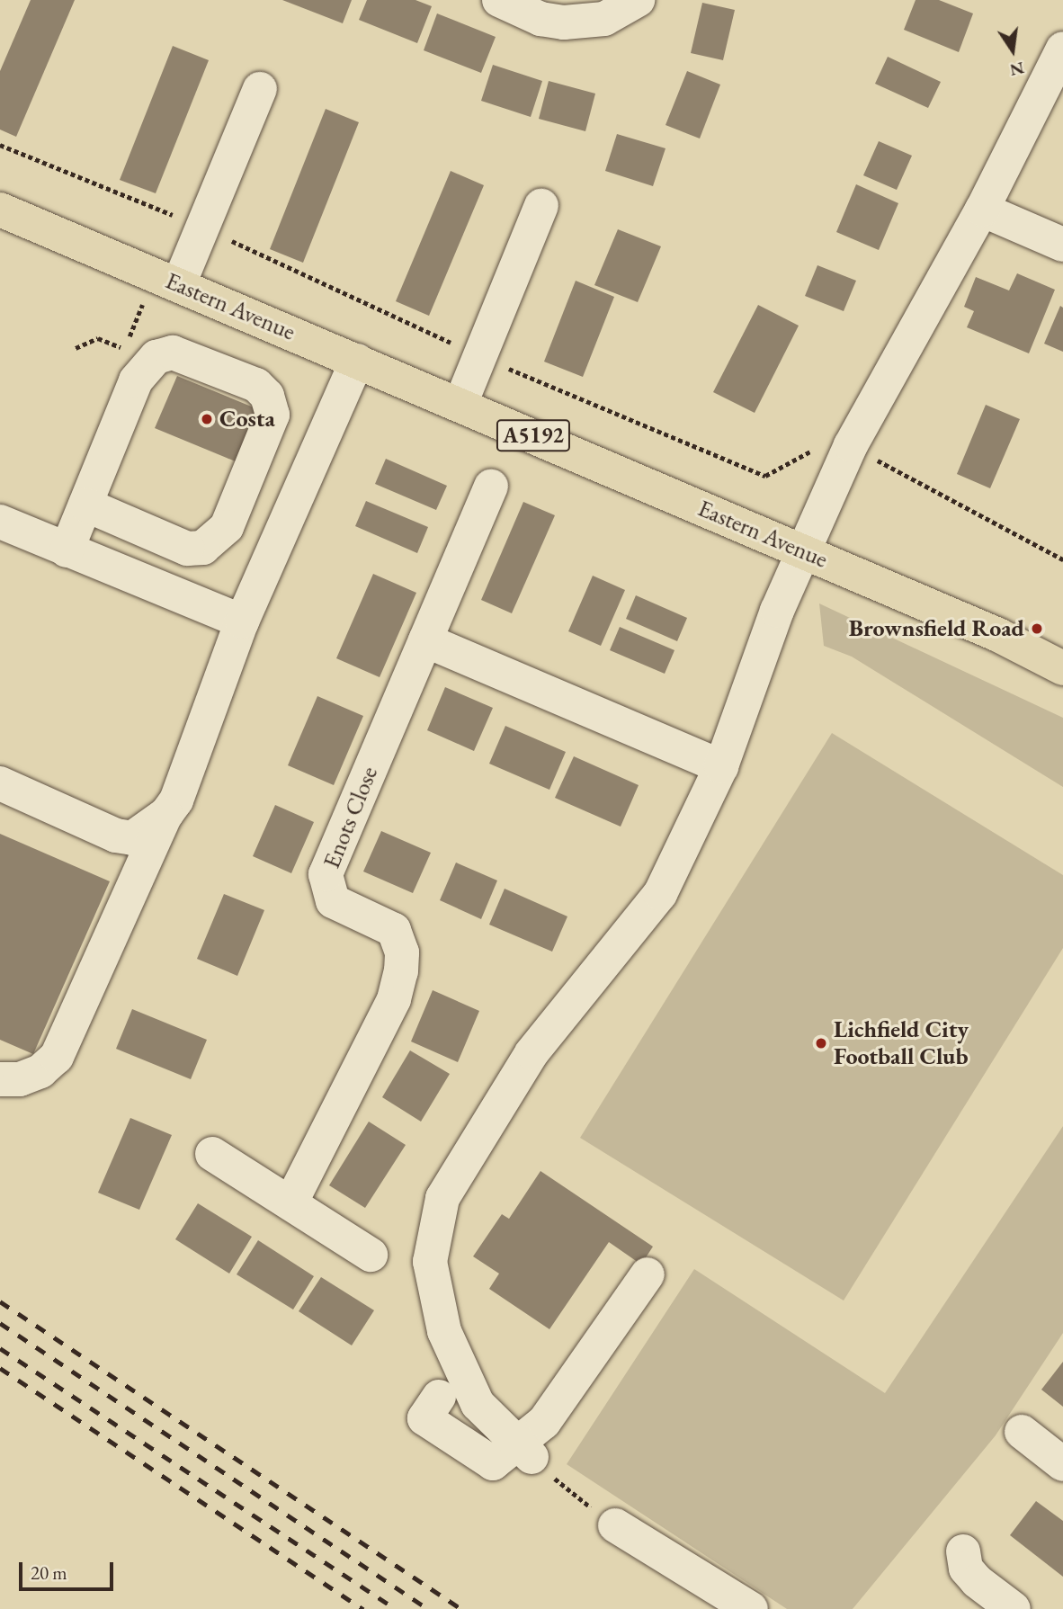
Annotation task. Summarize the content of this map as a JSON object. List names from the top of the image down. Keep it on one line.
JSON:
{"streets":{"highway":["Eastern Avenue","A5192"],"street":["Enots Close"]},"places":["Costa","Brownsfield Road","Lichfield City Football Club"],"scale_bar":"20 m","north":"bottom"}
